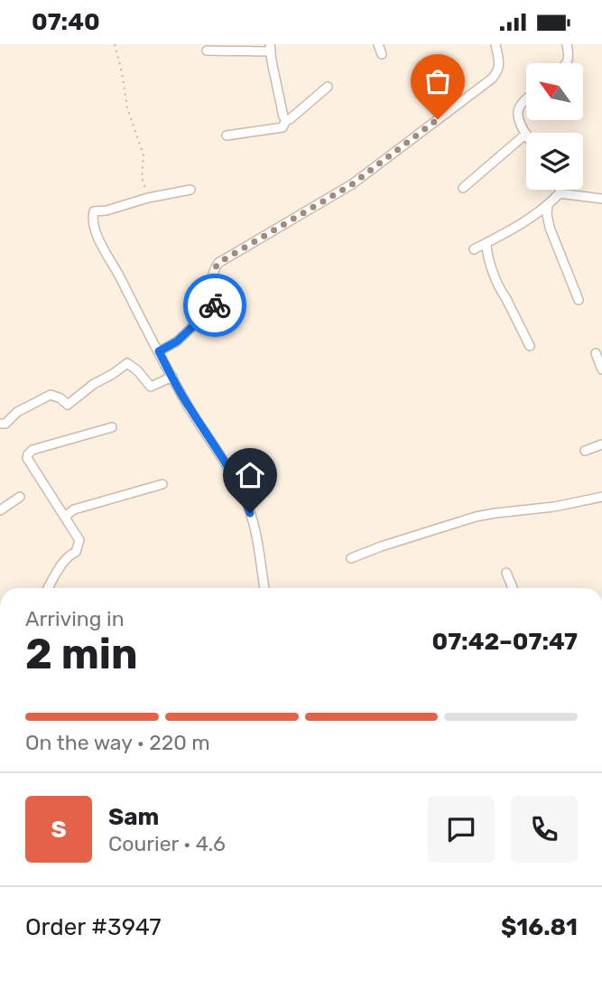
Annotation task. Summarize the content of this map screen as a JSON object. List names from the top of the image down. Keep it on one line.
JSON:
{"north":"top left","page":{"status":"07:40","heading":["2 min","Arriving in","07:42–07:47"],"panel":["Sam","Courier · 4.6","Order #3947","$16.81"],"bar":"On the way · 220 m","round":"S"}}
